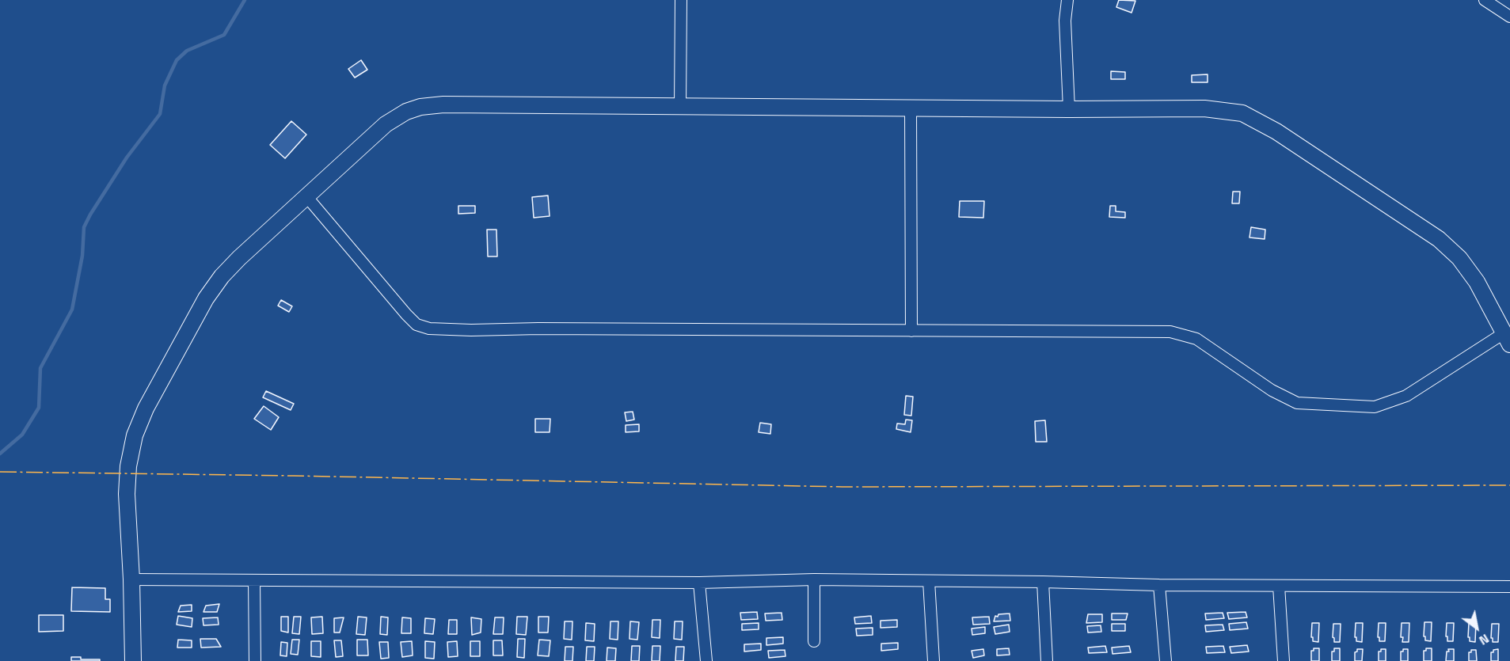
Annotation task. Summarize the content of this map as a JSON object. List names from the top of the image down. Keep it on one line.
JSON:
{"north":"bottom right"}
